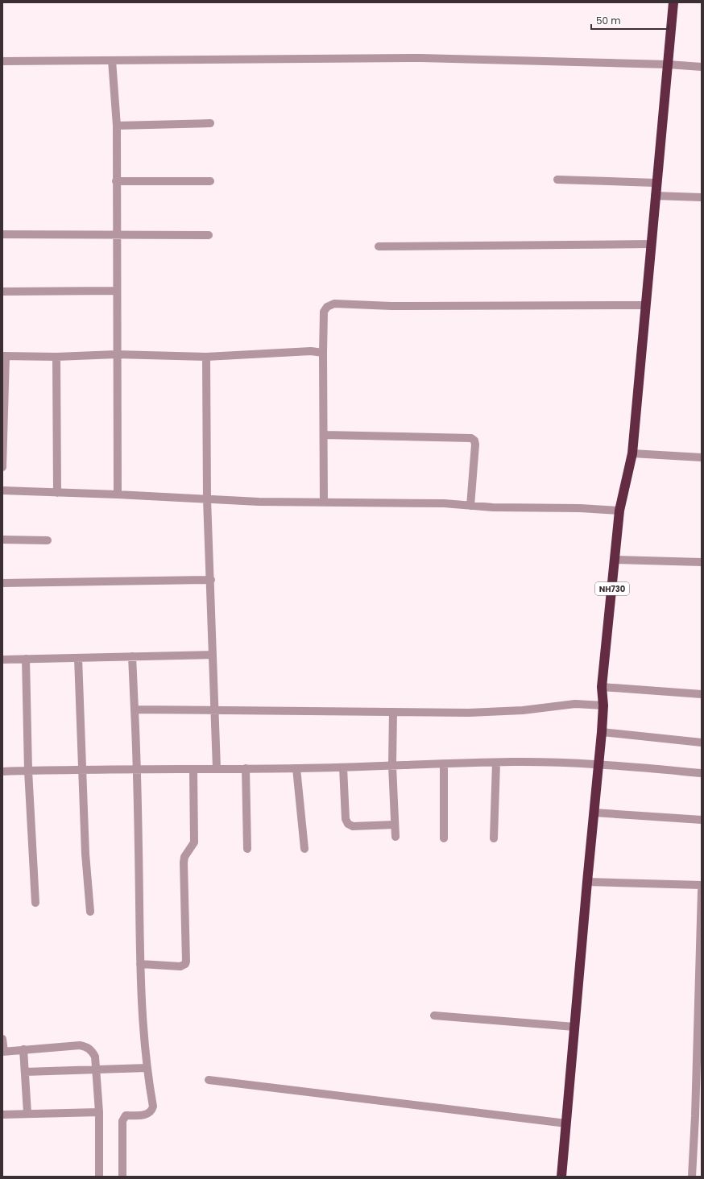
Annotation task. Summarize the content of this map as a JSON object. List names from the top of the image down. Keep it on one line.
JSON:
{"streets":{"highway":["NH730"]},"scale_bar":"50 m"}
